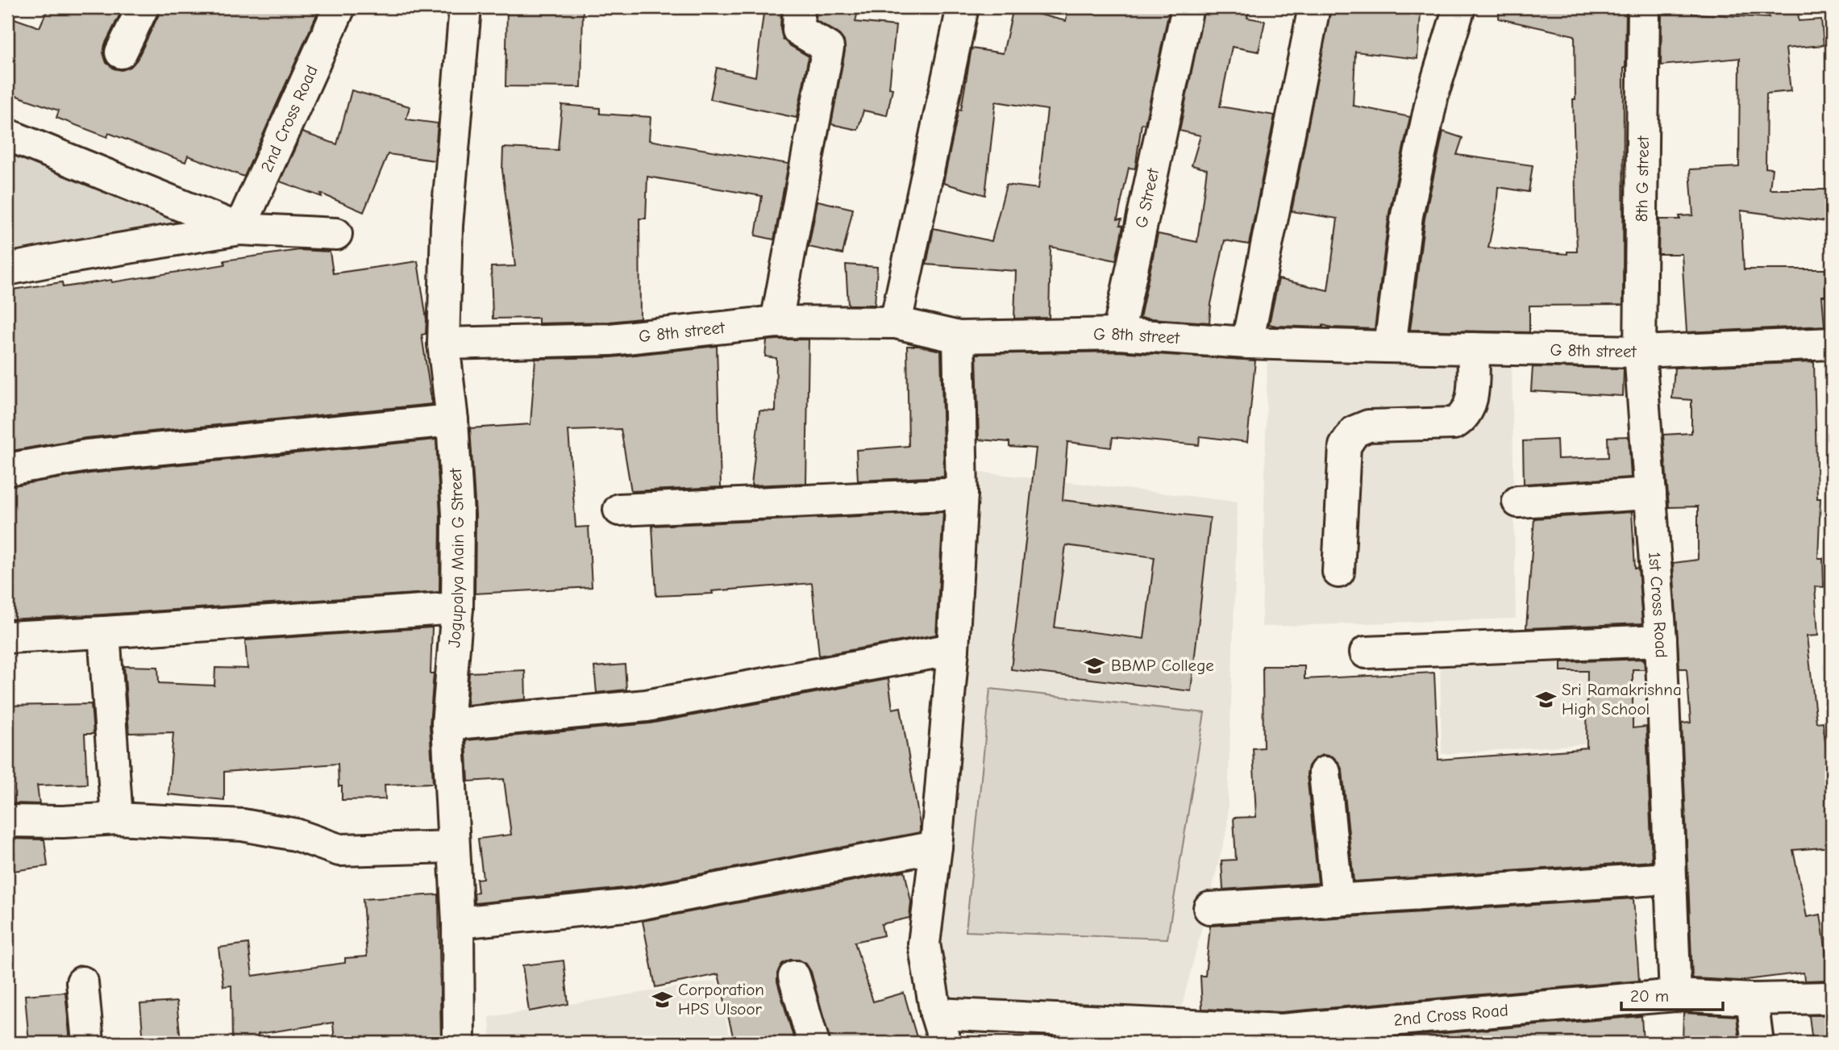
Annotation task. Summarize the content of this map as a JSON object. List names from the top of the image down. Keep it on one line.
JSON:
{"streets":{"street":["2nd Cross Road","8th G street","G Street","G 8th street","Jogupalya Main G Street","1st Cross Road"]},"crossings":[["2nd Cross Road","1st Cross Road"],["8th G street","G 8th street"],["8th G street","1st Cross Road"],["G Street","G 8th street"],["G 8th street","Jogupalya Main G Street"],["G 8th street","1st Cross Road"]],"places":{"school or university":["BBMP College","Sri Ramakrishna High School","Corporation HPS Ulsoor"]},"scale_bar":"20 m"}
